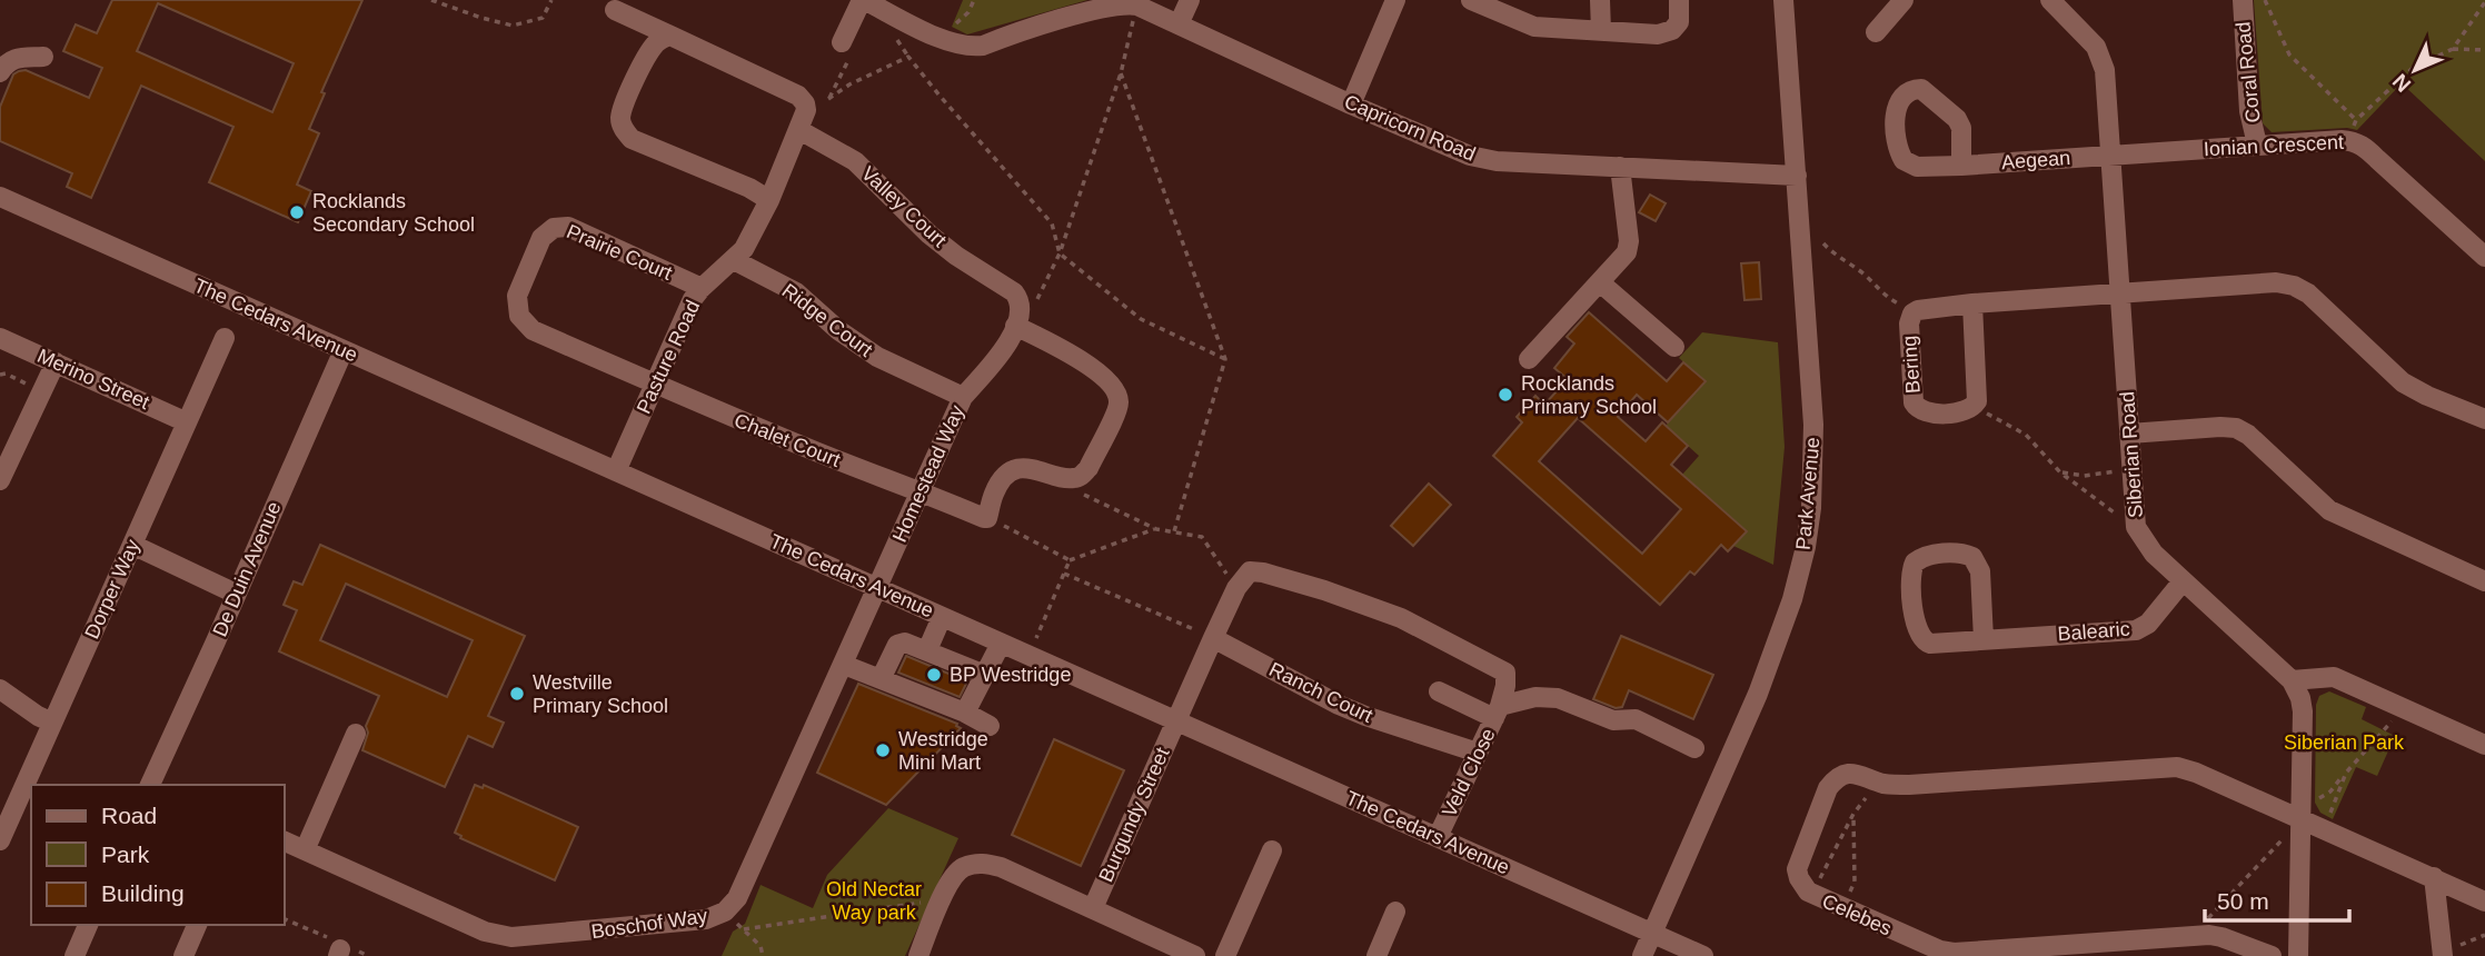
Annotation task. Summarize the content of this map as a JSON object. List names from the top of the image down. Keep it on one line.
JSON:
{"streets":{"street":["Coral Road","Capricorn Road","Ionian Crescent","Aegean","Valley Court","Prairie Court","The Cedars Avenue","Ridge Court","Pasture Road","Bering","Merino Street","Chalet Court","Siberian Road","Homestead Way","Park Avenue","De Duin Avenue","Dorper Way","Balearic","Ranch Court","Veld Close","Burgundy Street","Celebes","Boschof Way"]},"crossings":[["Coral Road","Ionian Crescent"],["Capricorn Road","Park Avenue"],["Ionian Crescent","Aegean"],["Ionian Crescent","Siberian Road"],["Aegean","Siberian Road"],["Valley Court","Pasture Road"],["Prairie Court","Pasture Road"],["Prairie Court","Chalet Court"],["The Cedars Avenue","Pasture Road"],["The Cedars Avenue","Homestead Way"],["The Cedars Avenue","Park Avenue"],["The Cedars Avenue","De Duin Avenue"],["The Cedars Avenue","Veld Close"],["The Cedars Avenue","Burgundy Street"],["The Cedars Avenue","Boschof Way"],["Ridge Court","Pasture Road"],["Ridge Court","Homestead Way"],["Pasture Road","Chalet Court"],["Bering","Siberian Road"],["Merino Street","Dorper Way"],["Chalet Court","Homestead Way"],["Siberian Road","Balearic"],["Homestead Way","Boschof Way"],["Ranch Court","Veld Close"],["Ranch Court","Burgundy Street"]],"parks":["Siberian Park","Old Nectar Way park"],"places":["Rocklands Secondary School","Rocklands Primary School","BP Westridge","Westville Primary School","Westridge Mini Mart"],"legend":["Road","Park","Building"],"scale_bar":"50 m","north":"bottom left"}
